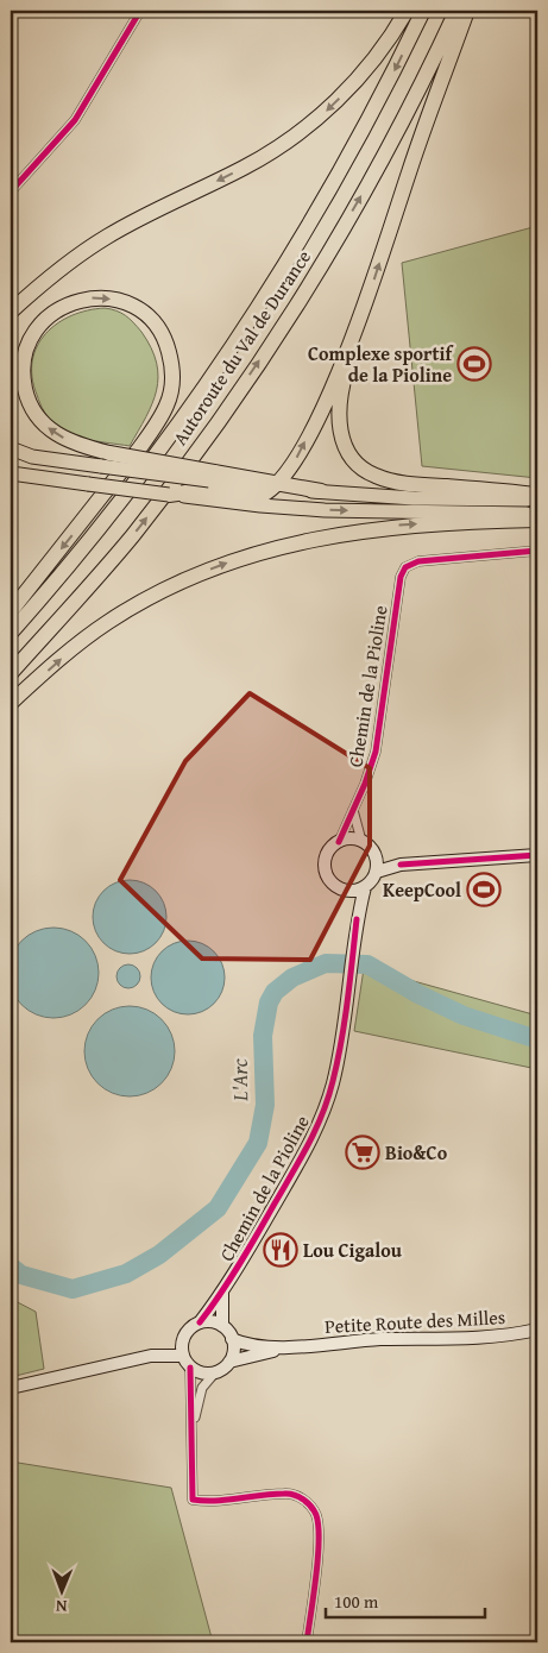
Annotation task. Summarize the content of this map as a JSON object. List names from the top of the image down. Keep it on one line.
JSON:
{"streets":{"highway":["Autoroute du Val de Durance"],"main road":["Chemin de la Pioline","Petite Route des Milles"]},"crossings":[["Chemin de la Pioline","Petite Route des Milles"]],"water":["L'Arc"],"places":{"sports":["Complexe sportif de la Pioline","KeepCool"],"supermarket":["Bio&Co"],"restaurant":["Lou Cigalou"]},"scale_bar":"100 m","north":"bottom"}
